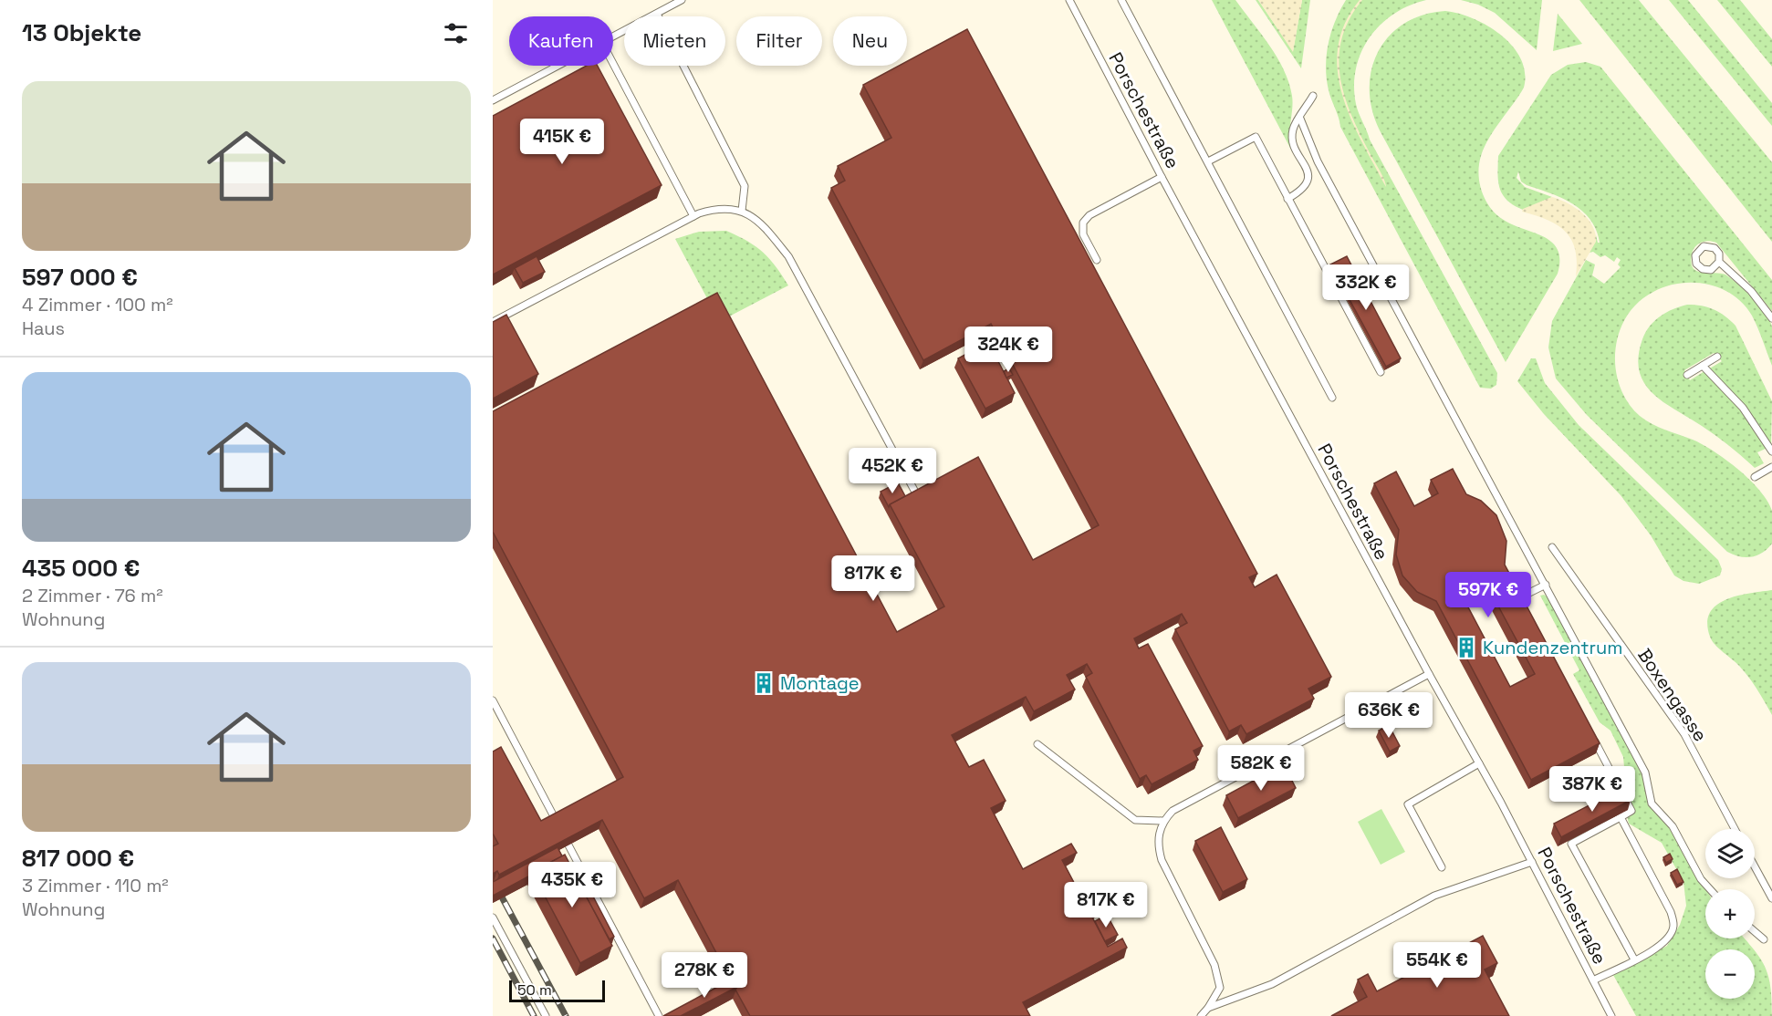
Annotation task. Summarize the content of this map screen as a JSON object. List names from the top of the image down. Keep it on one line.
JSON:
{"streets":{"lane":["Porschestraße","Boxengasse"]},"places":{"building":["Kundenzentrum","Montage"]},"scale_bar":"50 m","page":{"heading":"13 Objekte","chip":["Kaufen","Mieten","Filter","Neu"],"list":[{"name":"597 000 €","note":"4 Zimmer · 100 m² · Haus"},{"name":"435 000 €","note":"2 Zimmer · 76 m² · Wohnung"},{"name":"817 000 €","note":"3 Zimmer · 110 m² · Wohnung"}],"price":["415K €","332K €","324K €","452K €","817K €","597K €","636K €","582K €","387K €","435K €","817K €","554K €","278K €"],"map_buttons":["+","−"],"scale":"50 m"}}
